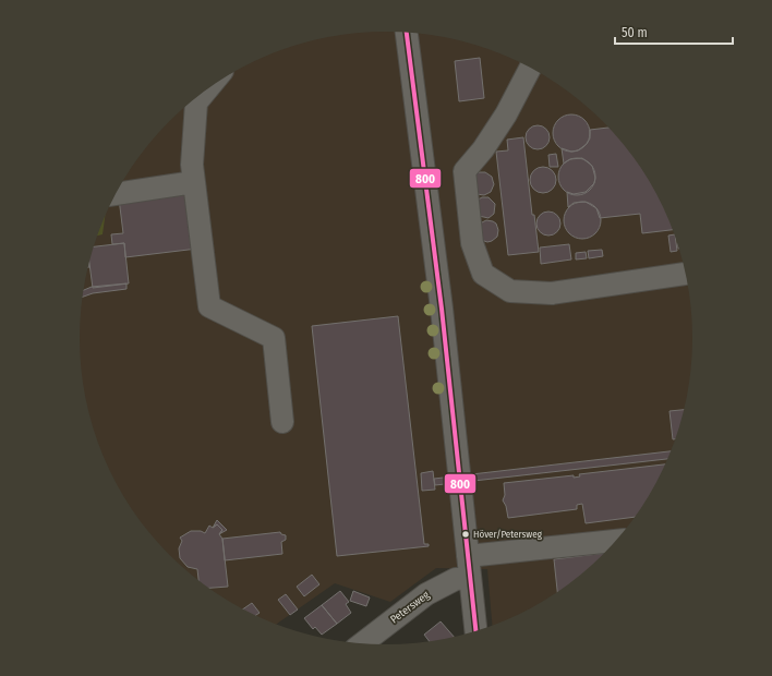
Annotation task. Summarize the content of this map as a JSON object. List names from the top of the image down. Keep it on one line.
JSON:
{"streets":{"street":["Petersweg"]},"places":["Höver/Petersweg"],"lines":["transit line 800"],"scale_bar":"50 m"}
